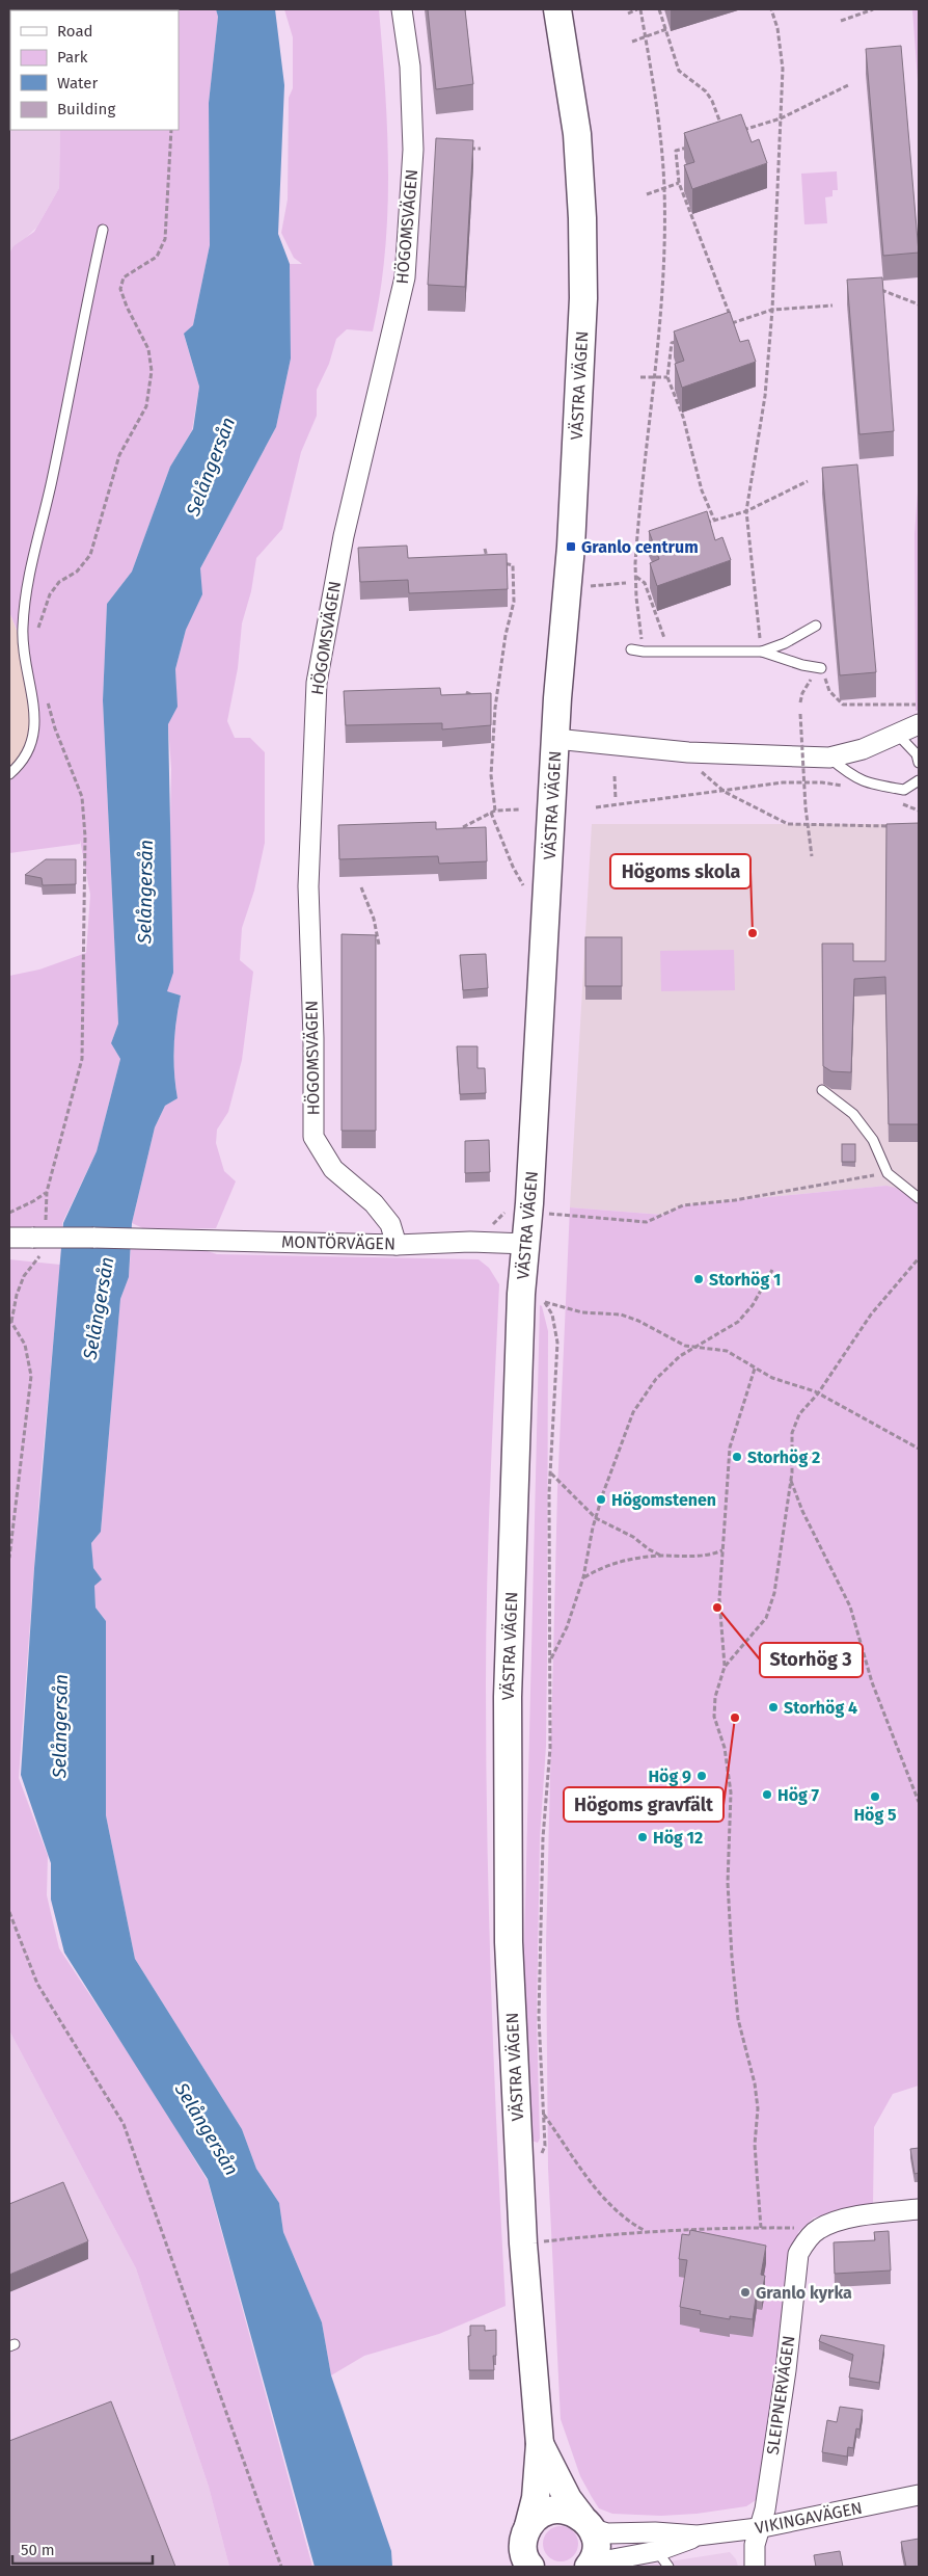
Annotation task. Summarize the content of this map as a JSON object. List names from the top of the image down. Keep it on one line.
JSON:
{"streets":{"street":["HÖGOMSVÄGEN","VÄSTRA VÄGEN","MONTÖRVÄGEN","SLEIPNERVÄGEN","VIKINGAVÄGEN"]},"crossings":[["HÖGOMSVÄGEN","MONTÖRVÄGEN"],["VÄSTRA VÄGEN","MONTÖRVÄGEN"],["VÄSTRA VÄGEN","VIKINGAVÄGEN"],["SLEIPNERVÄGEN","VIKINGAVÄGEN"]],"water":["Selångersån"],"places":{"transit":["Granlo centrum"],"other":["Högoms skola","Storhög 1","Storhög 2","Högomstenen","Storhög 3","Storhög 4","Högoms gravfält","Hög 9","Hög 7","Hög 5","Hög 12","Granlo kyrka"]},"legend":["Road","Park","Water","Building"],"scale_bar":"50 m"}
